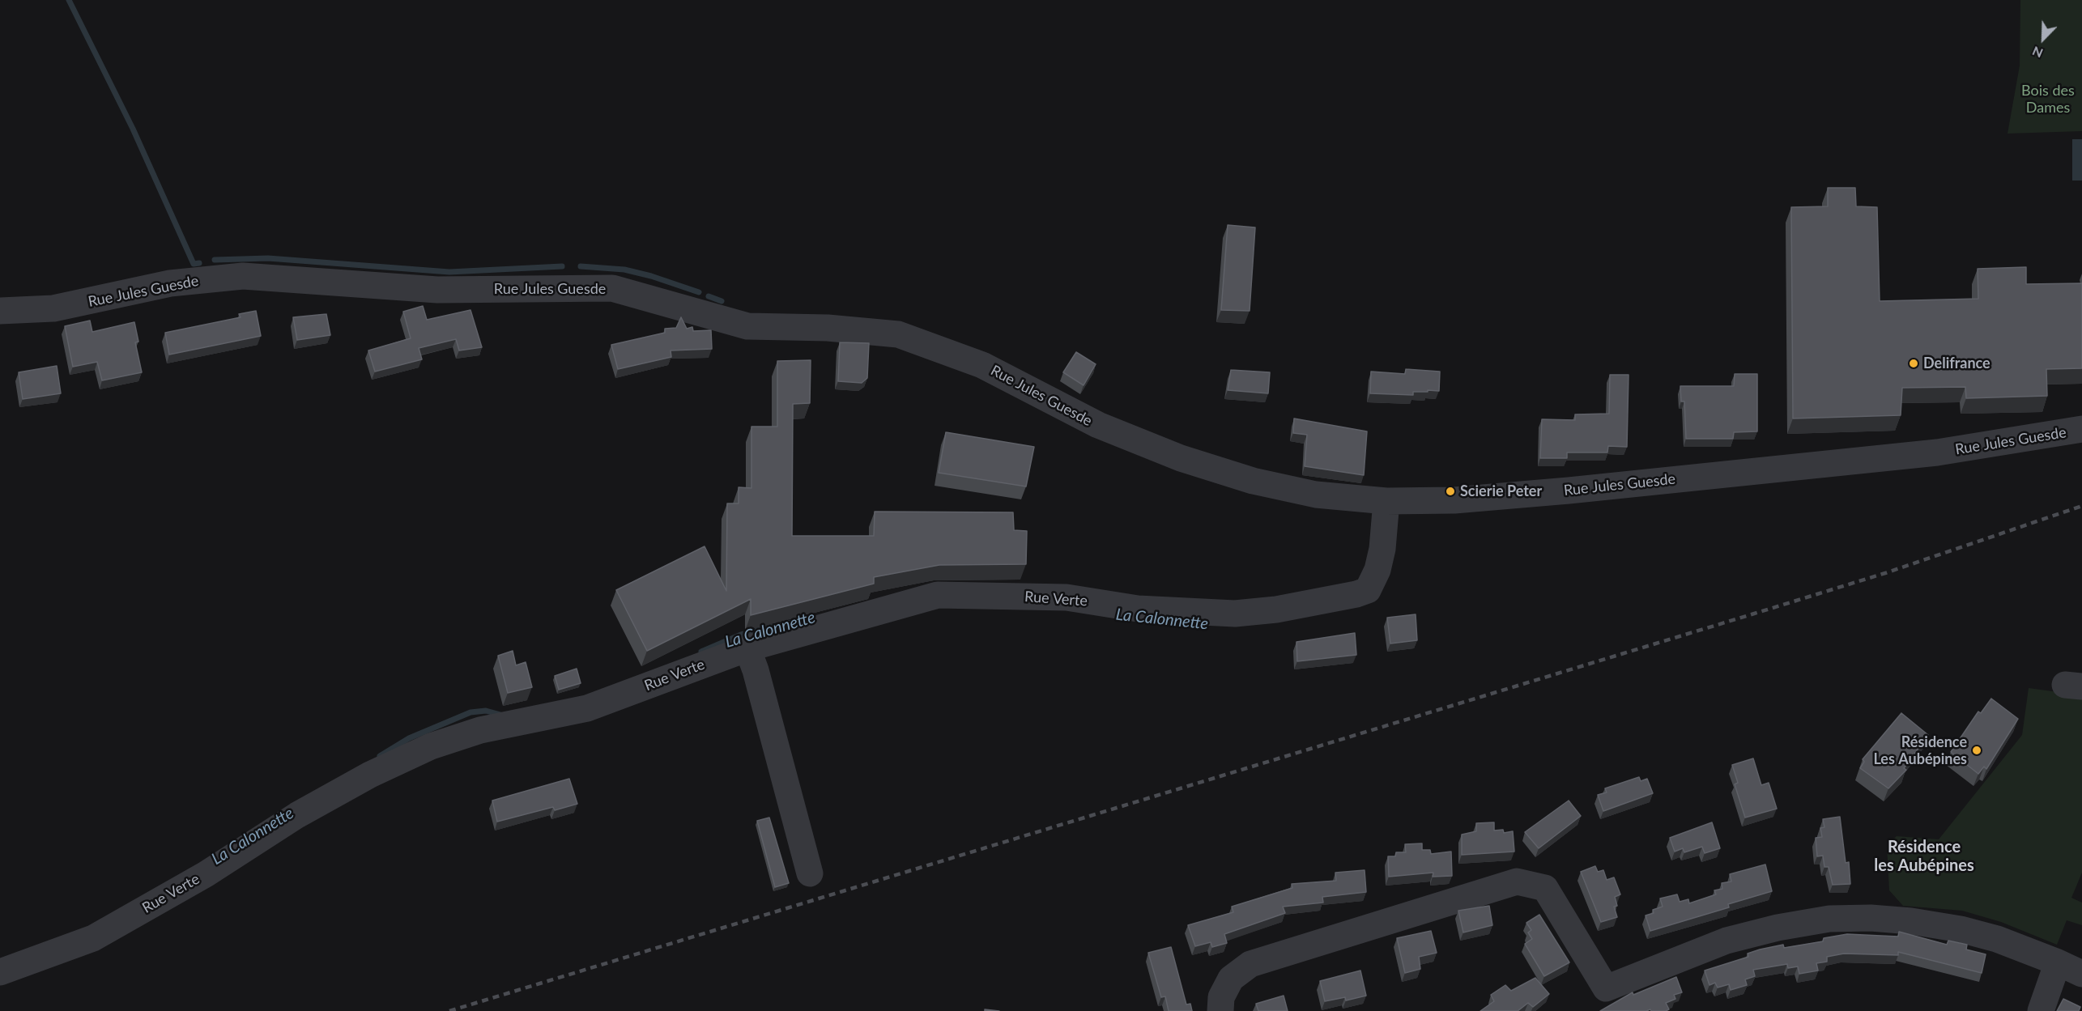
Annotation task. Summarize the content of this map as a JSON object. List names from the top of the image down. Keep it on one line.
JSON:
{"streets":{"street":["Rue Jules Guesde","Rue Verte"]},"crossings":[["Rue Jules Guesde","Rue Verte"]],"districts":["Résidence les Aubépines"],"water":["La Calonnette"],"parks":["Bois des Dames"],"places":["Delifrance","Scierie Peter","Résidence Les Aubépines"],"north":"bottom left"}
